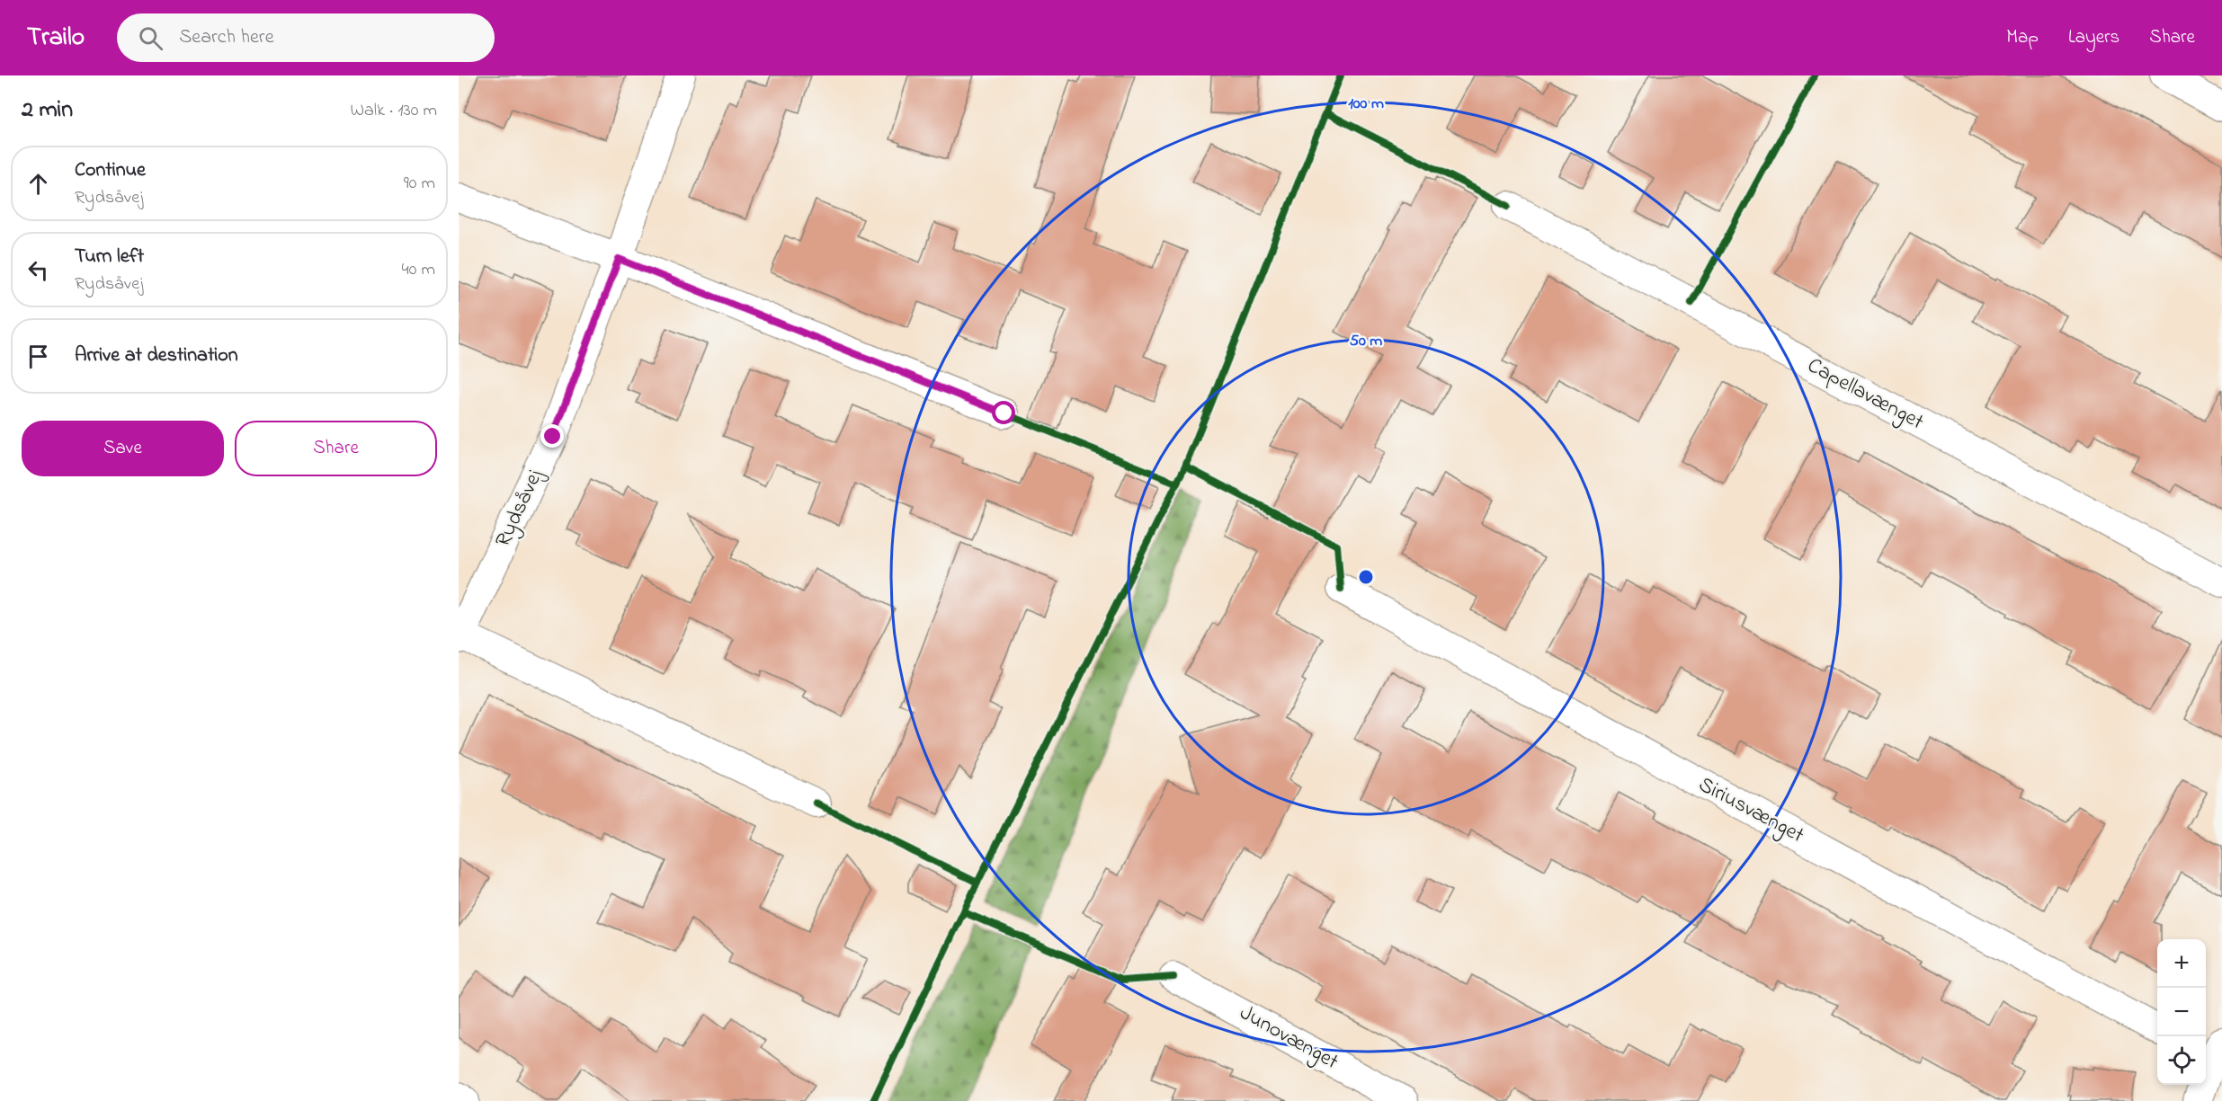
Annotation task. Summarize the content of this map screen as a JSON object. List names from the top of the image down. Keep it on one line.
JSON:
{"streets":{"street":["Capellavænget","Rydsåvej","Siriusvænget","Junovænget"]},"page":{"header":"Trailo","search":"Search here","nav":["Map","Layers","Share"],"heading":["2 min","Walk · 130 m"],"list":[["Continue","Rydsåvej","90 m"],["Turn left","Rydsåvej","40 m"],"Arrive at destination"],"buttons":["Save","Share"],"map_buttons":["+","−"]},"rings":["100 m","50 m"]}
